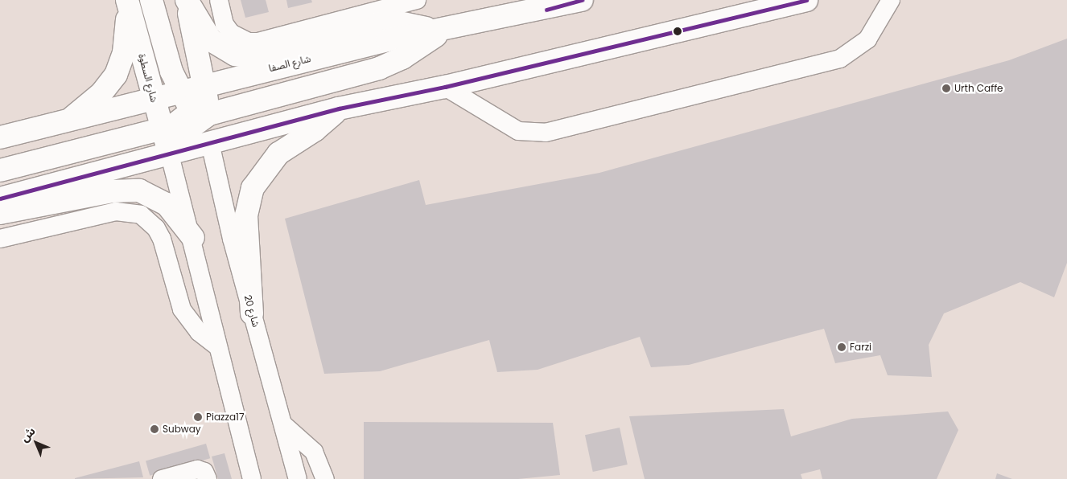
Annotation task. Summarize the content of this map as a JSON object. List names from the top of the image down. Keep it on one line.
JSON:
{"streets":{"main road":["شارع الصفا","شارع السطوة"],"street":["شارع 20"]},"crossings":[["شارع الصفا","شارع السطوة"]],"places":["Urth Caffe","Farzi","Piazza17","Subway"],"north":"top left"}
